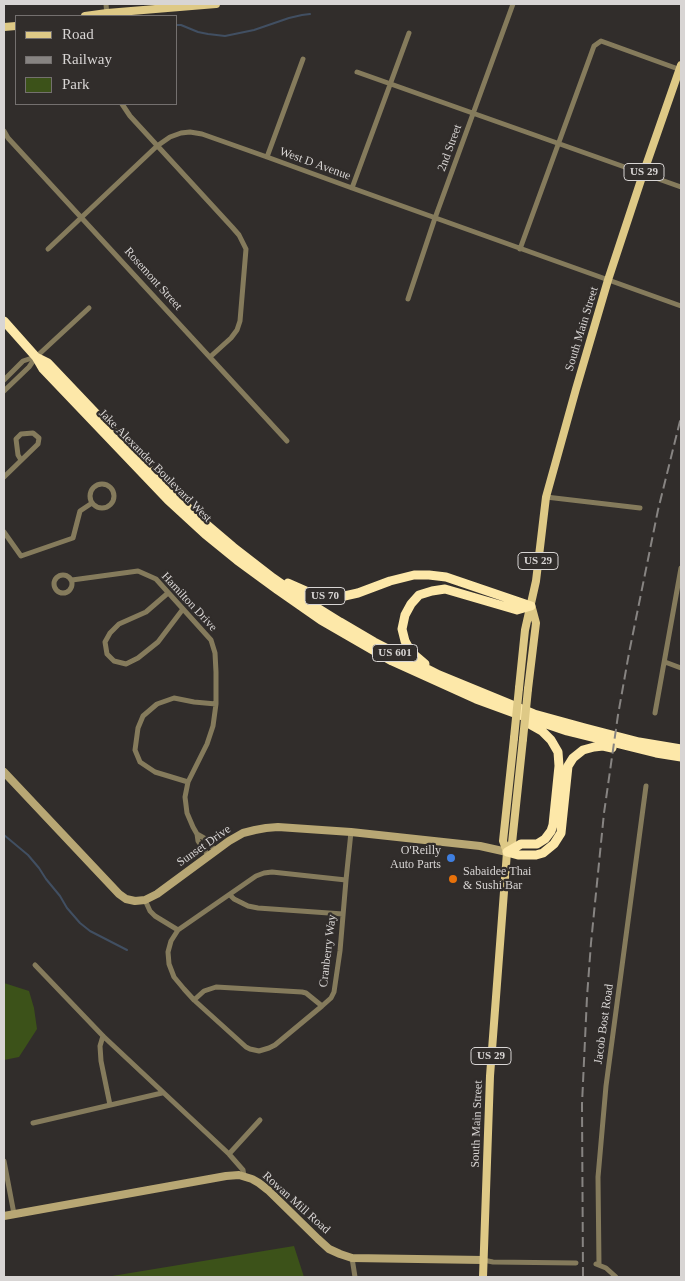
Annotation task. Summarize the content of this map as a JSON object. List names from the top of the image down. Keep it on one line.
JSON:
{"streets":{"highway":["Jake Alexander Boulevard West","US 70","US 601"],"main road":["US 29","South Main Street"],"street":["2nd Street","West D Avenue","Rosemont Street","Hamilton Drive","Sunset Drive","Cranberry Way","Jacob Bost Road","Rowan Mill Road"]},"crossings":[["2nd Street","West D Avenue"],["West D Avenue","Rosemont Street"],["West D Avenue","South Main Street"],["South Main Street","US 70"],["South Main Street","Sunset Drive"],["South Main Street","Rowan Mill Road"],["Jake Alexander Boulevard West","US 70"],["Jake Alexander Boulevard West","US 601"],["US 70","US 601"],["US 70","Sunset Drive"],["Hamilton Drive","Sunset Drive"],["Sunset Drive","Cranberry Way"]],"places":["O'Reilly Auto Parts","Sabaidee Thai & Sushi Bar"],"legend":["Road","Railway","Park"]}
